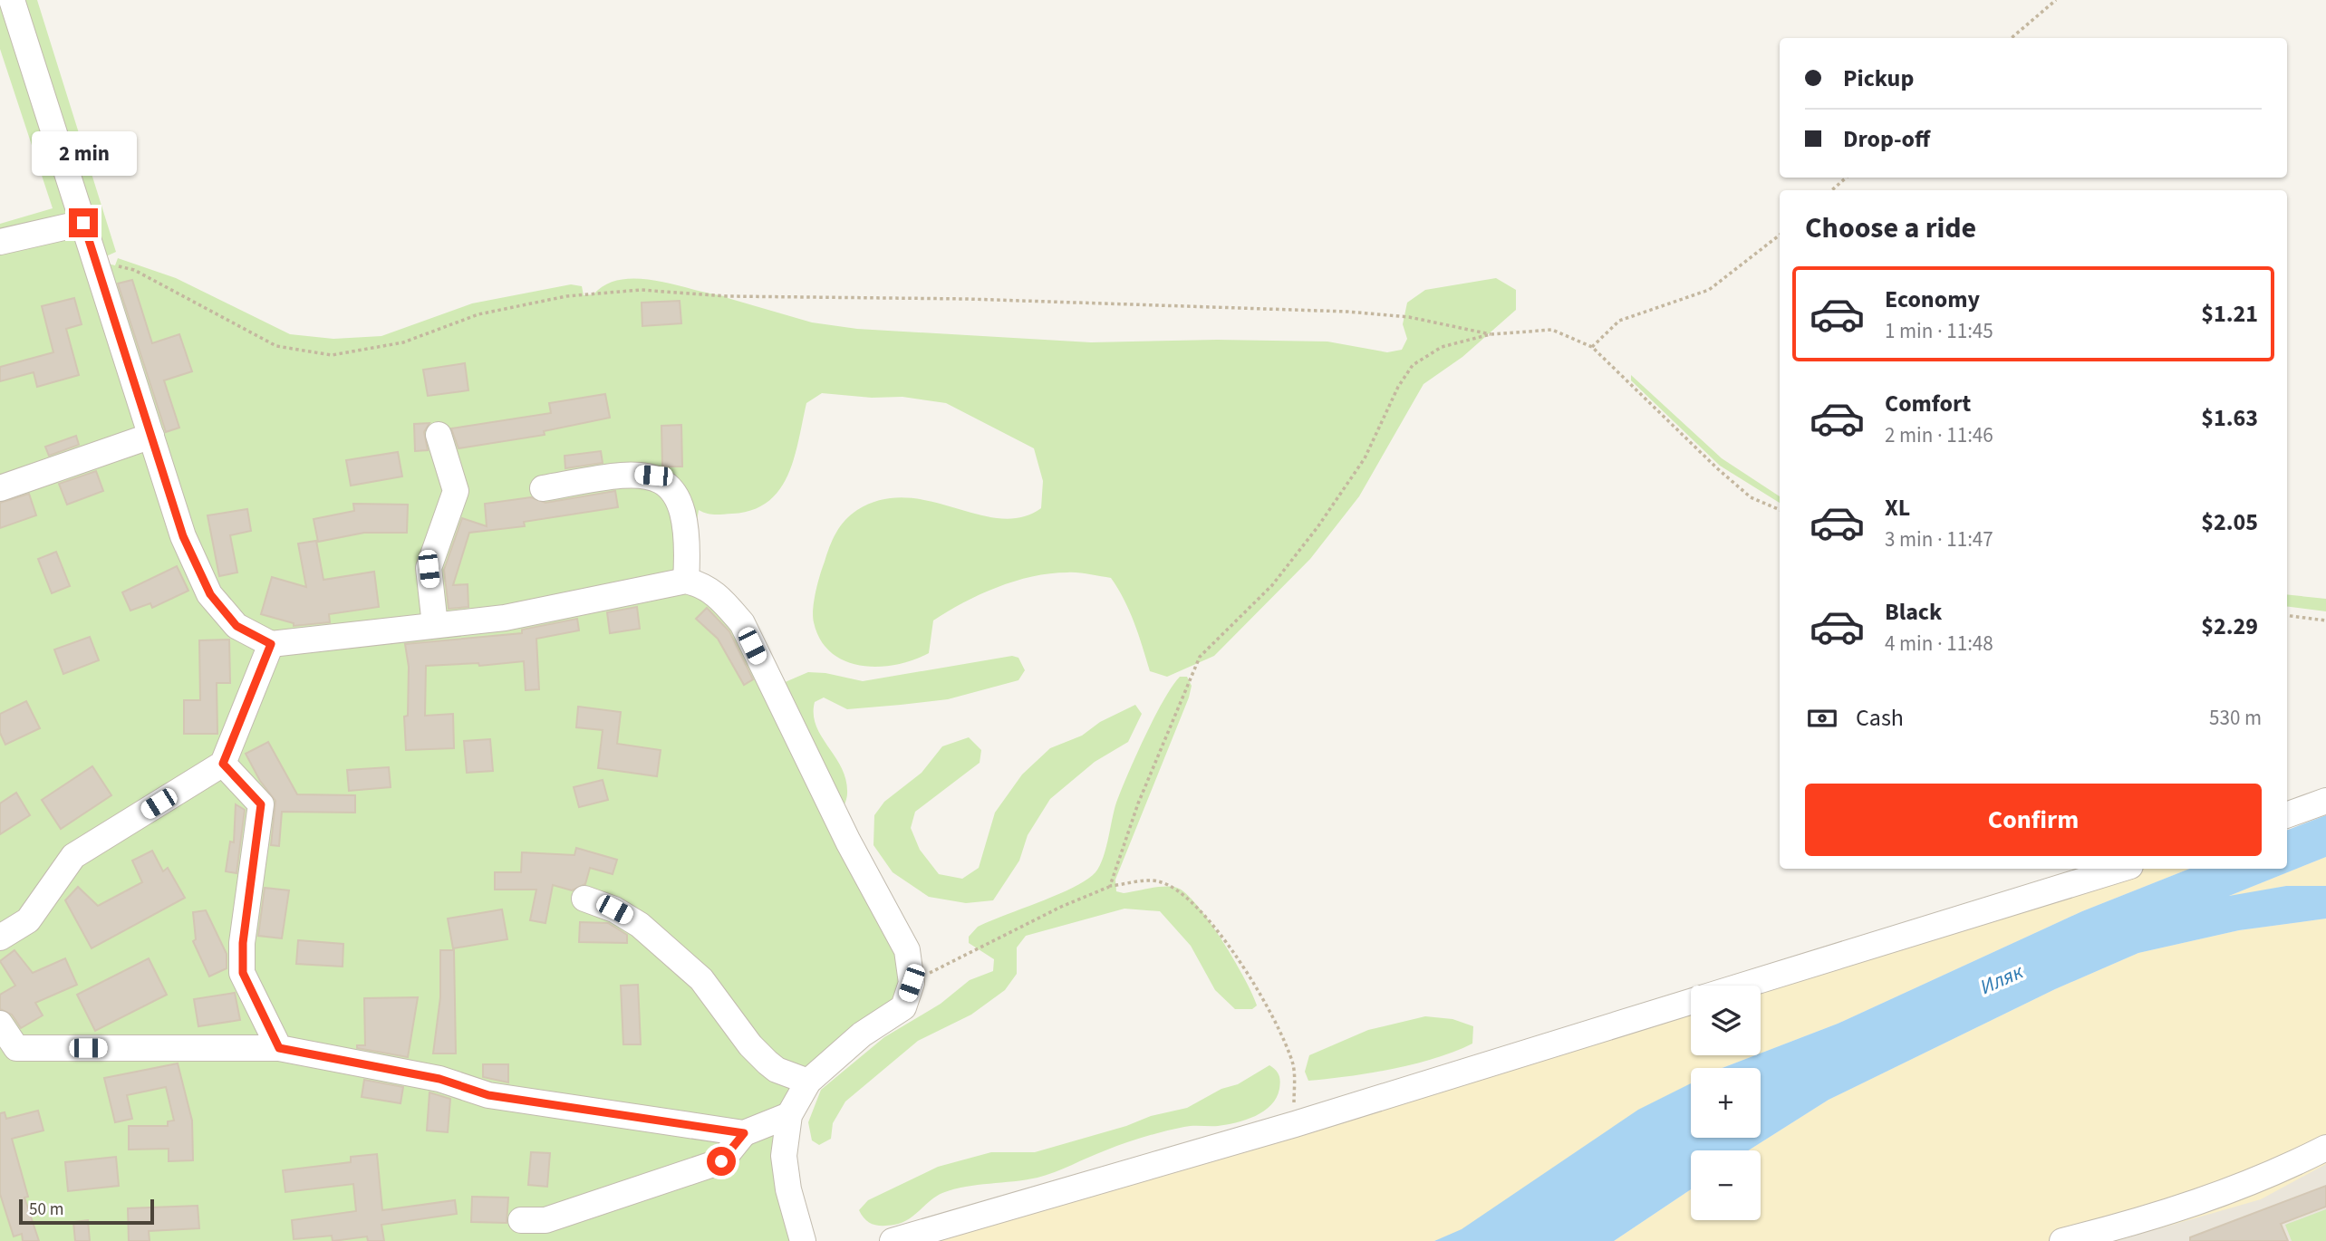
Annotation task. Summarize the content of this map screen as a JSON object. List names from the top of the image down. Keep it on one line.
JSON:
{"water":["Иляк"],"scale_bar":"50 m","page":{"banner":["Pickup","Drop-off"],"bubble":"2 min","heading":"Choose a ride","list":[{"name":"Economy","note":"1 min · 11:45","value":"$1.21"},{"name":"Comfort","note":"2 min · 11:46","value":"$1.63"},{"name":"XL","note":"3 min · 11:47","value":"$2.05"},{"name":"Black","note":"4 min · 11:48","value":"$2.29"}],"pay":["Cash","530 m"],"buttons":"Confirm","map_buttons":["+","−"],"scale":"50 m"}}
